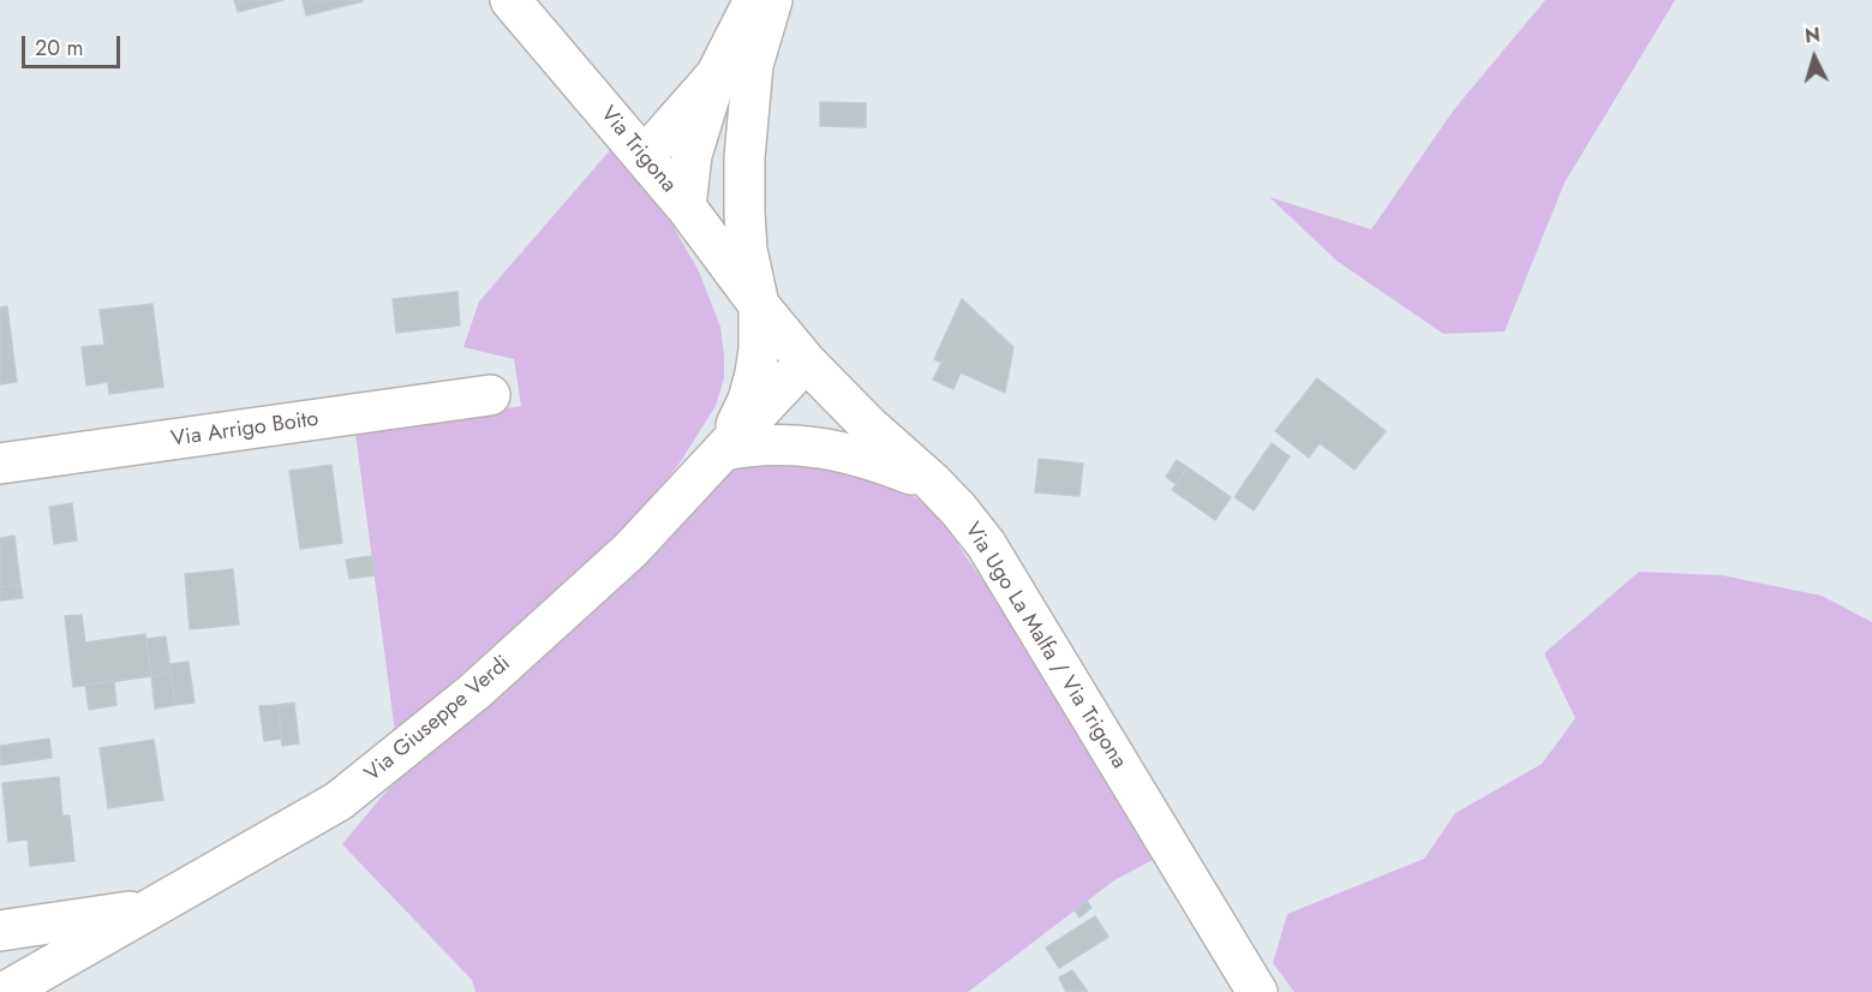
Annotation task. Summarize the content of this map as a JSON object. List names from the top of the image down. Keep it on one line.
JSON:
{"streets":{"street":["Via Trigona","Via Arrigo Boito","Via Ugo La Malfa / Via Trigona","Via Giuseppe Verdi"]},"crossings":[["Via Trigona","Via Ugo La Malfa / Via Trigona"],["Via Ugo La Malfa / Via Trigona","Via Giuseppe Verdi"]],"scale_bar":"20 m","north":"top"}
